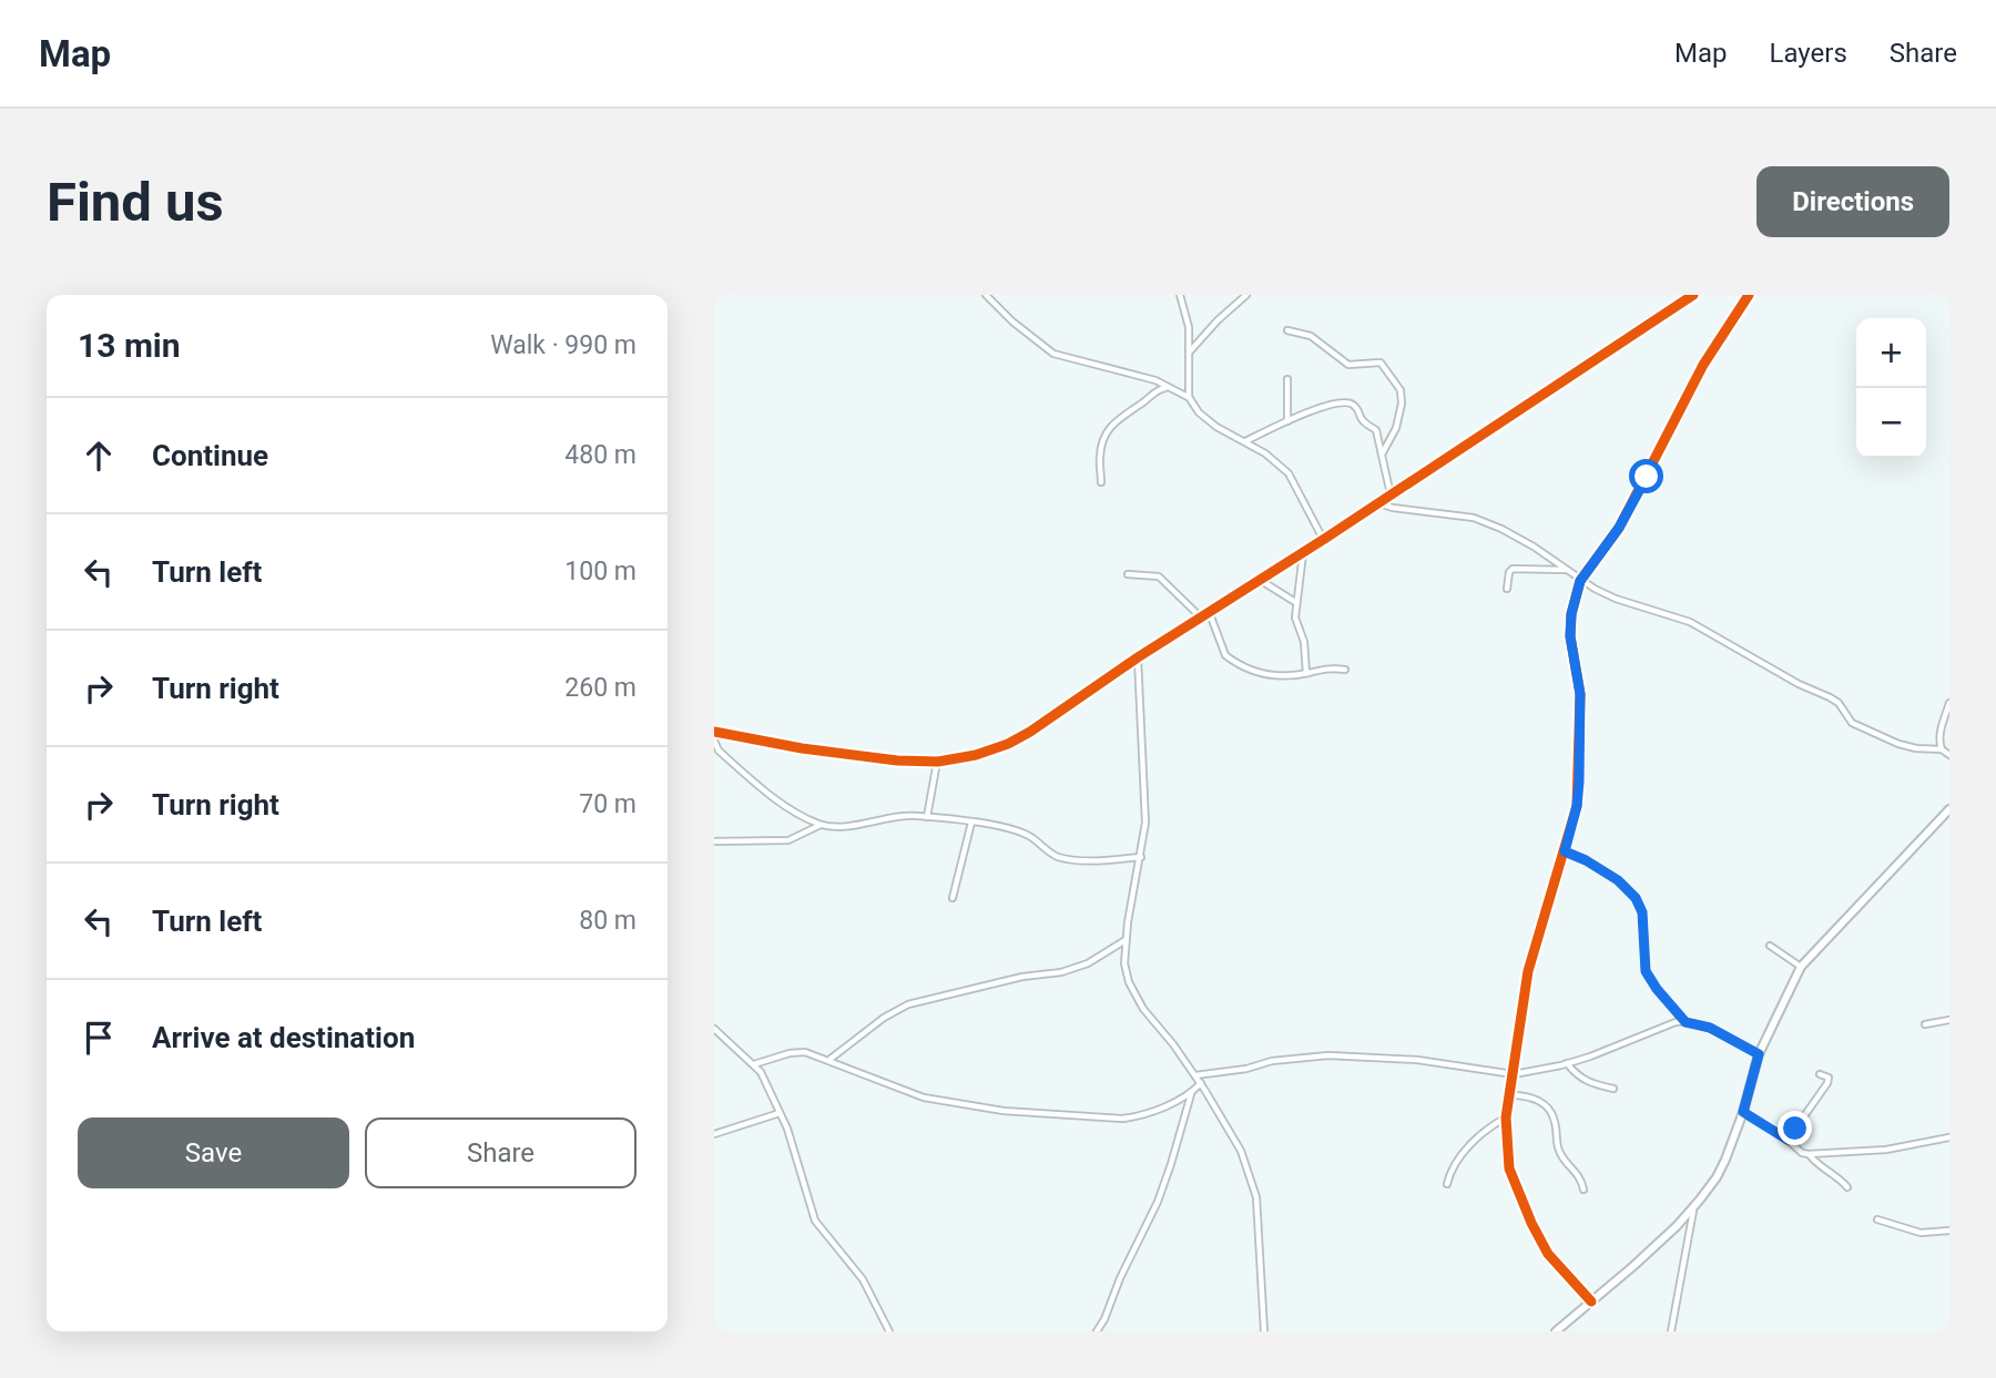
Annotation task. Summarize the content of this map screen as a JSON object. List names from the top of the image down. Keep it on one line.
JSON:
{"page":{"header":"Map","nav":["Map","Layers","Share"],"buttons":["Directions",["Save","Share"]],"title":"Find us","heading":["13 min","Walk · 990 m"],"map_buttons":["+","−"],"list":[["Continue","480 m"],["Turn left","100 m"],["Turn right","260 m"],["Turn right","70 m"],["Turn left","80 m"],"Arrive at destination"]}}
